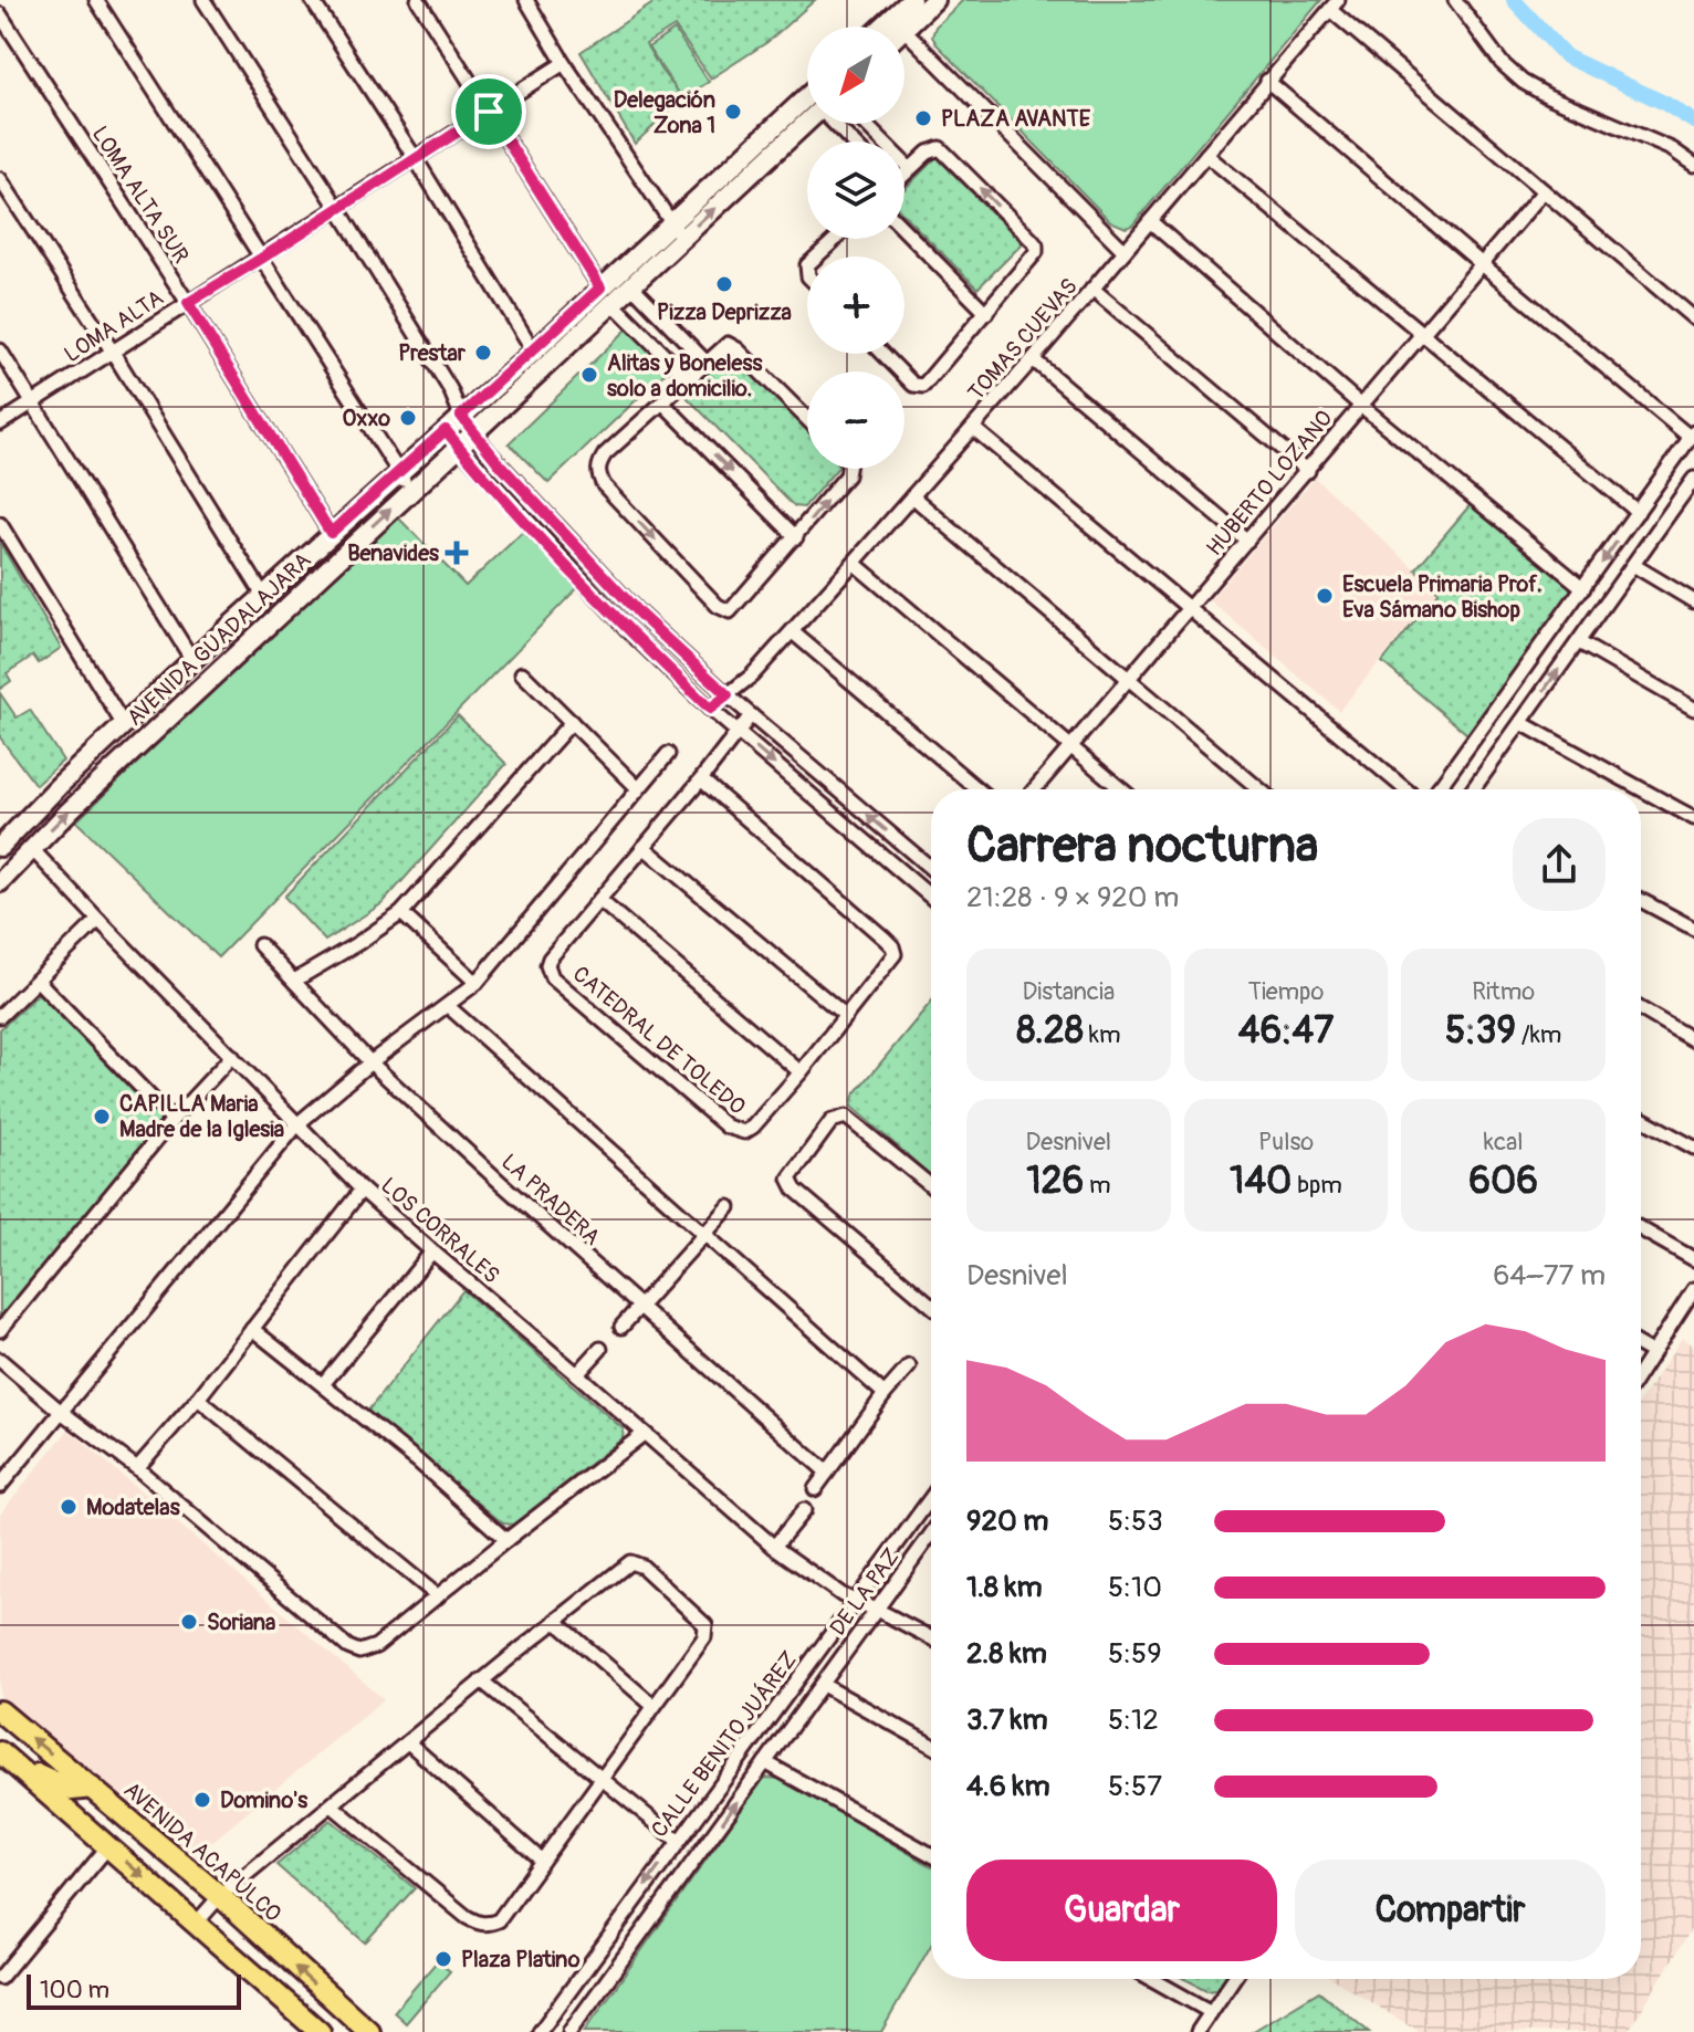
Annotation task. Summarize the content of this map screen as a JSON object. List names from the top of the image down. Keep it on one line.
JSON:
{"streets":{"main road":["AVENIDA GUADALAJARA","AVENIDA ACAPULCO"],"street":["LOMA ALTA SUR","LOMA ALTA","TOMAS CUEVAS","HUBERTO LOZANO","CATEDRAL DE TOLEDO","LA PRADERA","LOS CORRALES","DE LA PAZ","CALLE BENITO JUÁREZ"]},"crossings":[["LOMA ALTA SUR","LOMA ALTA"],["LOMA ALTA SUR","AVENIDA GUADALAJARA"],["AVENIDA GUADALAJARA","LOS CORRALES"],["LOS CORRALES","DE LA PAZ"],["LOS CORRALES","CALLE BENITO JUÁREZ"]],"one_way":["DE LA PAZ"],"places":{"other":["Delegación Zona 1","PLAZA AVANTE","Pizza Deprizza","Prestar","Alitas y Boneless solo a domicilio.","Oxxo","Escuela Primaria Prof. Eva Sámano Bishop","CAPILLA Maria Madre de la Iglesia","Modatelas","Soriana","Domino's","Plaza Platino"],"health":["Benavides"]},"scale_bar":"100 m","north":"bottom left","page":{"map_buttons":["+","−"],"heading":["Carrera nocturna","21:28 · 9 × 920 m"],"stats":[["Distancia","8.28 km"],["Tiempo","46:47"],["Ritmo","5:39 /km"],["Desnivel","126 m"],["Pulso","140 bpm"],["kcal","606"]],"chart":["Desnivel","64–77 m"],"list":[{"name":"920 m","note":"5:53"},{"name":"1.8 km","note":"5:10"},{"name":"2.8 km","note":"5:59"},{"name":"3.7 km","note":"5:12"},{"name":"4.6 km","note":"5:57"}],"buttons":["Guardar","Compartir"],"scale":"100 m"}}
